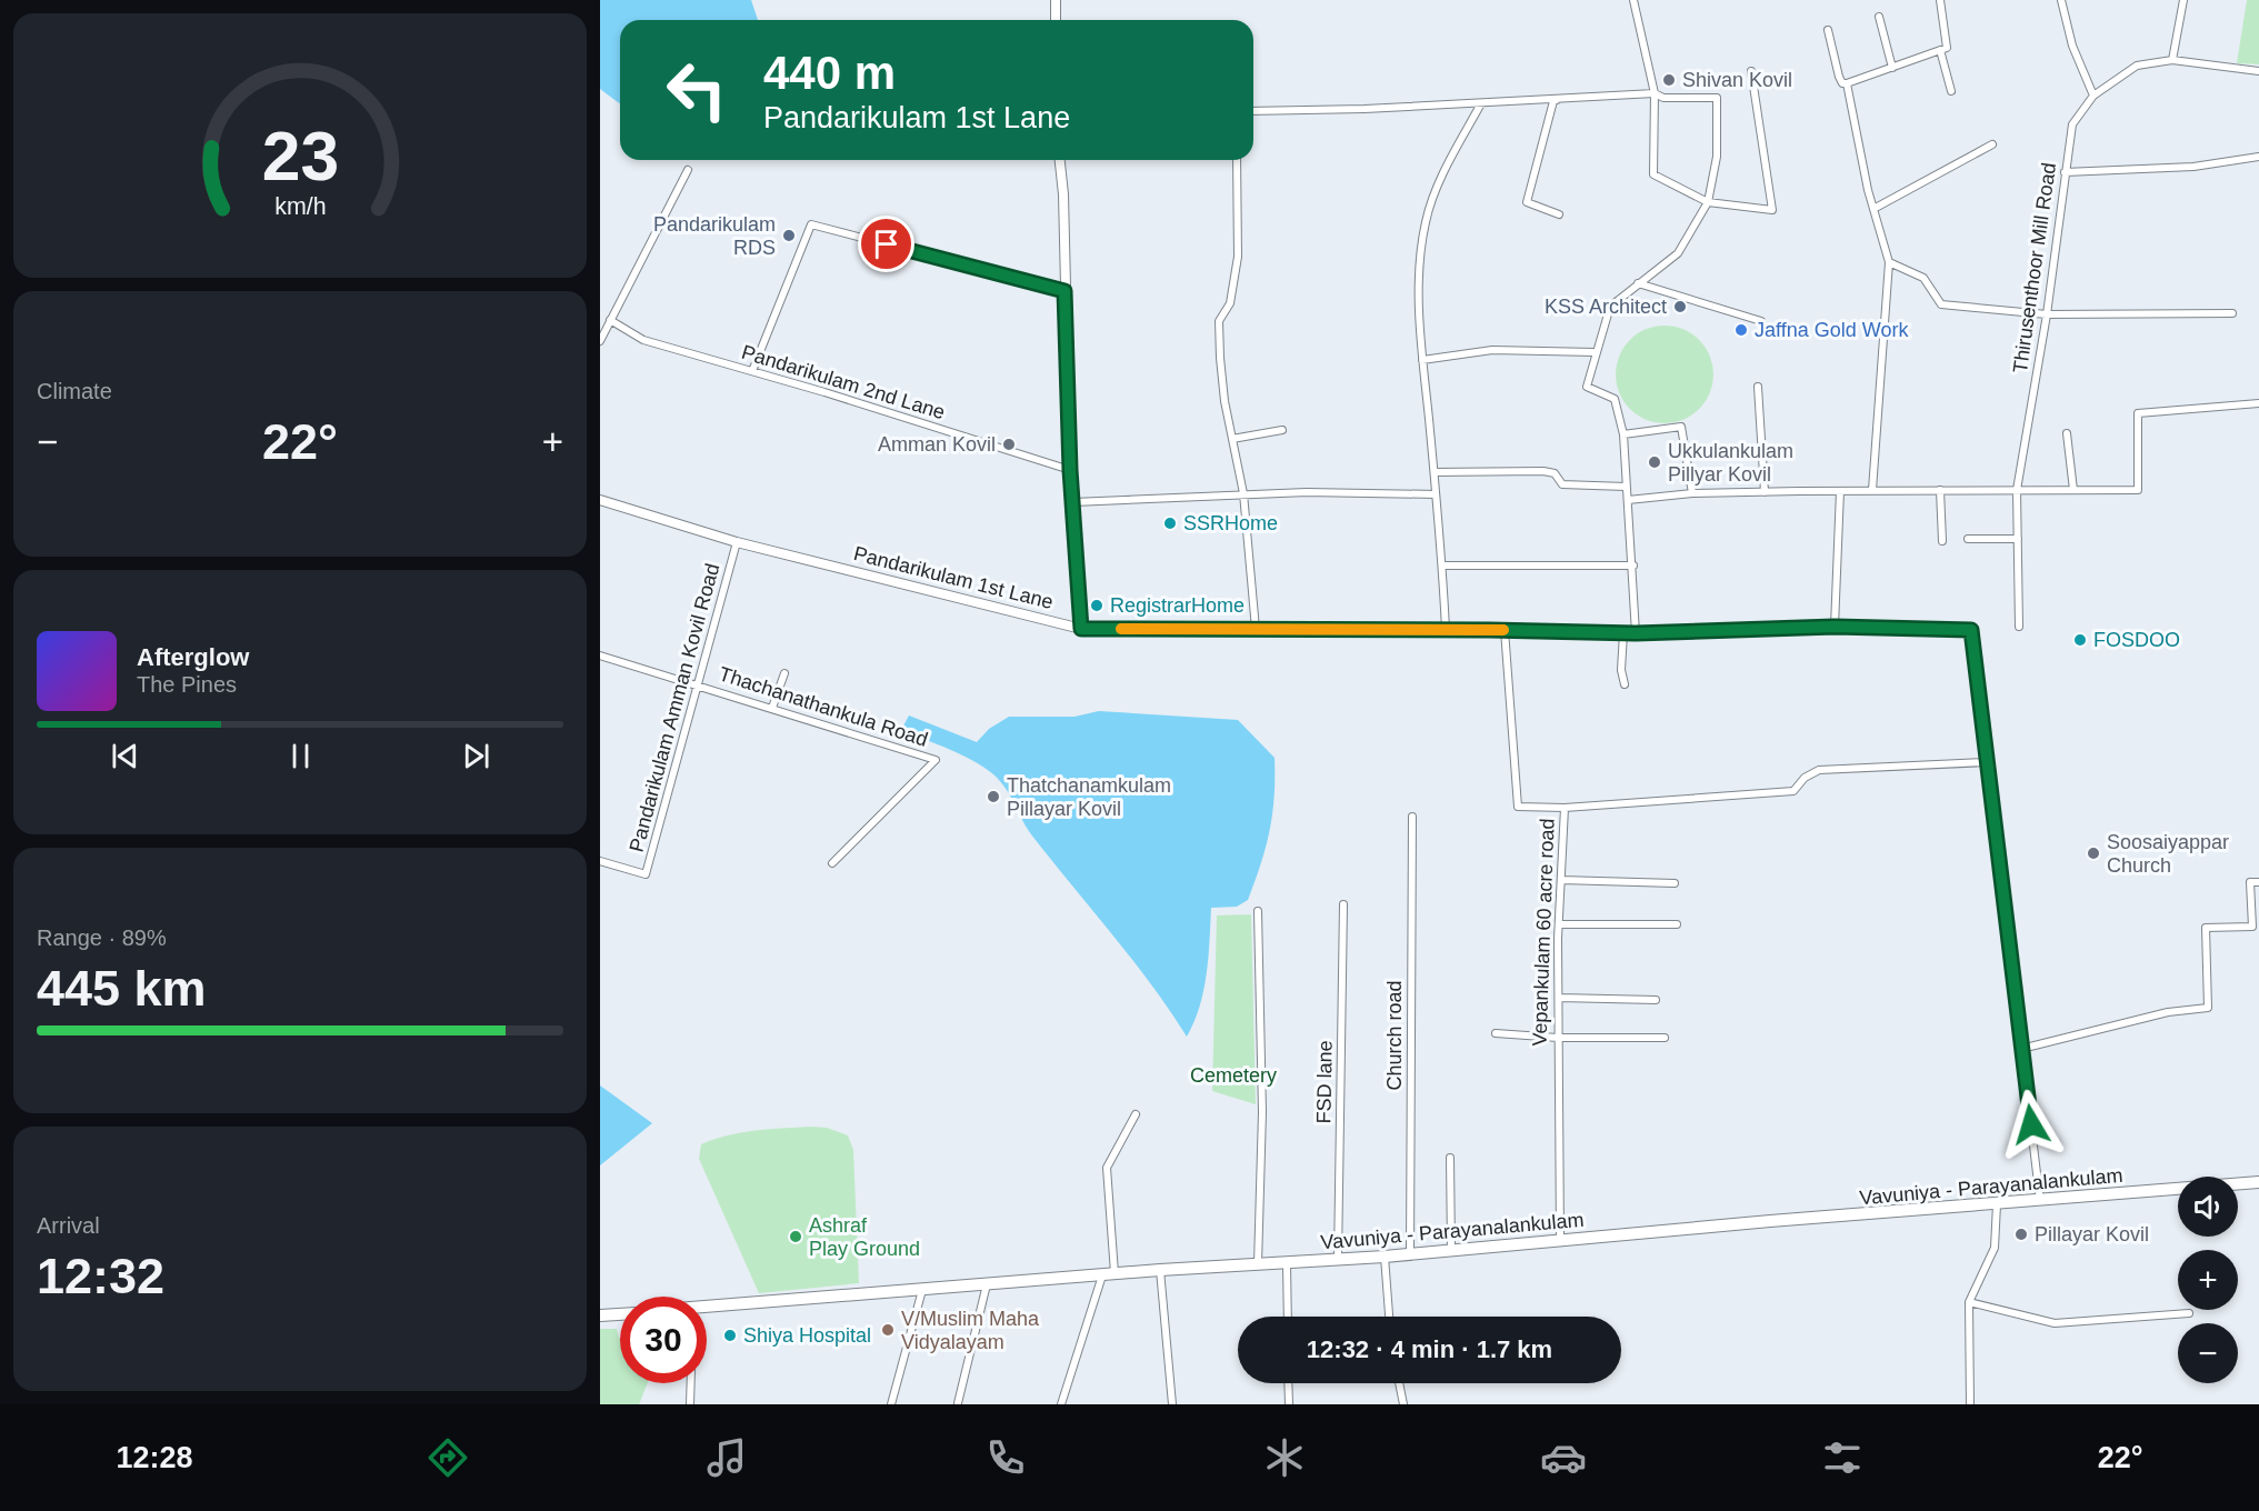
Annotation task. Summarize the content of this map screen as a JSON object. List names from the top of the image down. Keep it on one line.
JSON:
{"streets":{"highway":["Vavuniya - Parayanalankulam"],"street":["Thirusenthoor Mill Road","Pandarikulam 2nd Lane","Pandarikulam 1st Lane","Thachanathankula Road","Pandarikulam Amman Kovil Road","Vepankulam 60 acre road","Church road","FSD lane"]},"crossings":[["Pandarikulam 1st Lane","Pandarikulam Amman Kovil Road"],["Pandarikulam 1st Lane","Vepankulam 60 acre road"],["Pandarikulam 1st Lane","Vavuniya - Parayanalankulam"],["Thachanathankula Road","Pandarikulam Amman Kovil Road"],["Vepankulam 60 acre road","Vavuniya - Parayanalankulam"],["Church road","Vavuniya - Parayanalankulam"],["FSD lane","Vavuniya - Parayanalankulam"]],"parks":["Cemetery"],"places":["Shivan Kovil","Pandarikulam RDS","KSS Architect","Jaffna Gold Work","Amman Kovil","Ukkulankulam Pillyar Kovil","SSRHome","RegistrarHome","FOSDOO","Thatchanamkulam Pillayar Kovil","Soosaiyappar Church","Pillayar Kovil","Ashraf Play Ground","V/Muslim Maha Vidyalayam","Shiya Hospital"],"page":{"turn":["440 m","Pandarikulam 1st Lane"],"tile":["Climate",["Range · 89%","445 km"],["Arrival","12:32"]],"heat":["−","22°","+"],"song":["Afterglow","The Pines"],"map_buttons":["+","−"],"limit":"30","trip":"12:32 · 4 min · 1.7 km","tabs":["12:28","22°"],"gauge":["23","km/h"]}}
